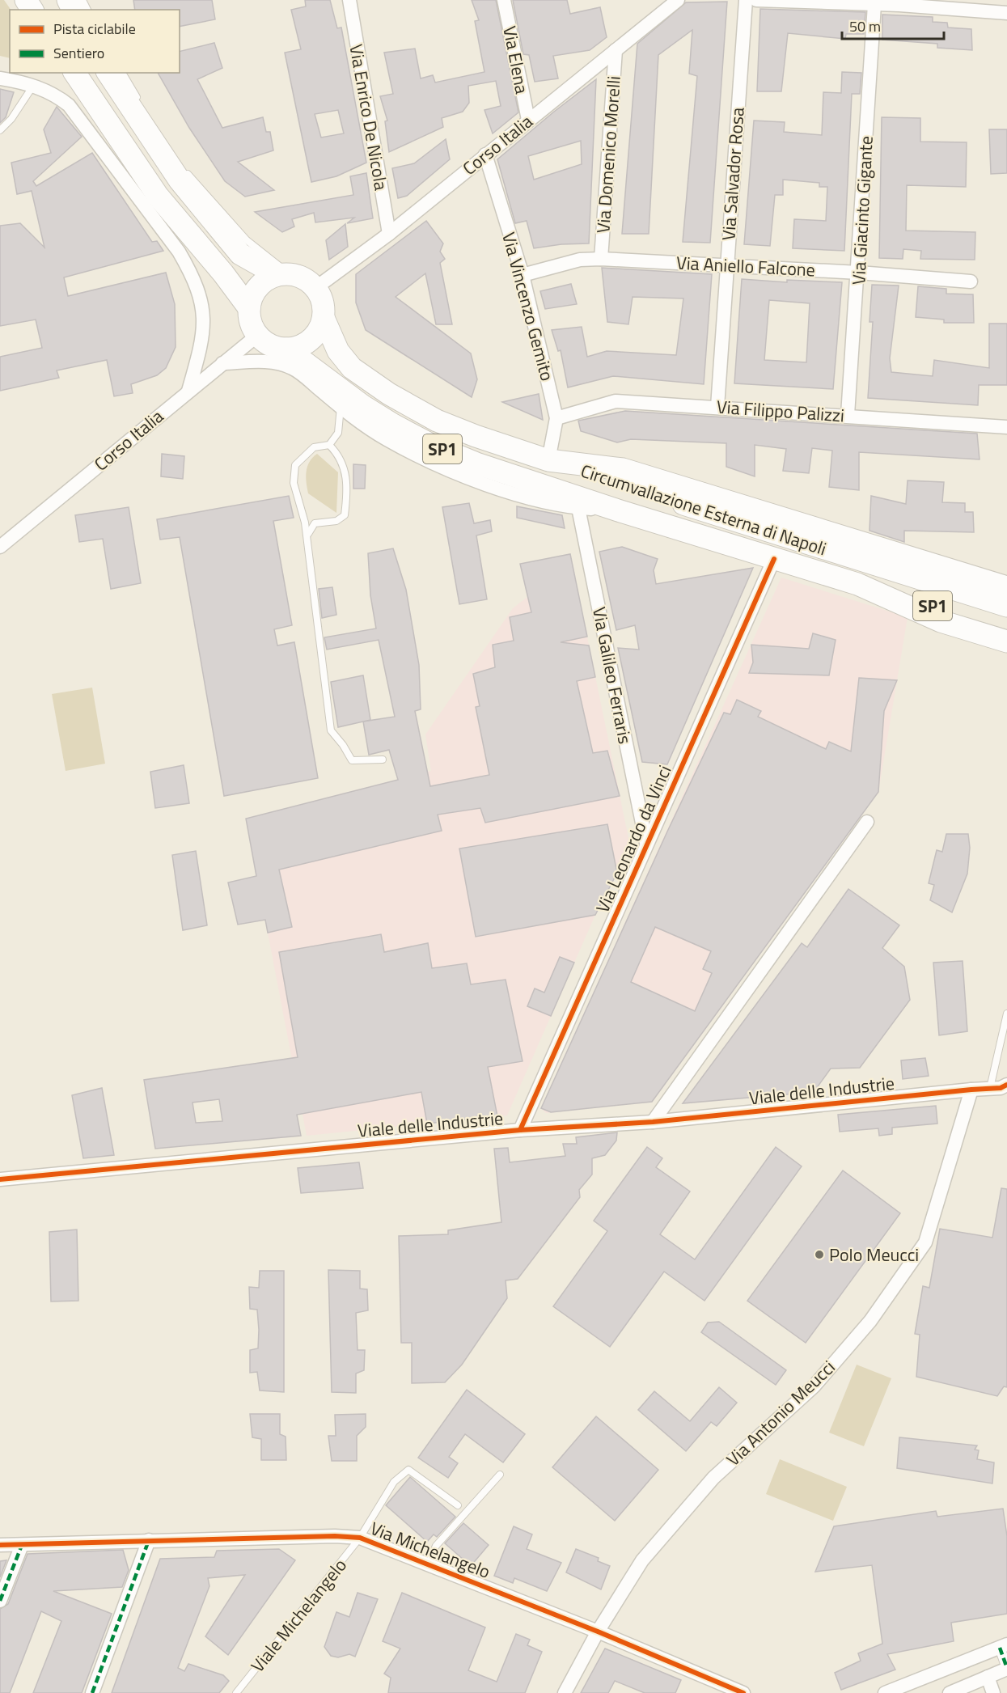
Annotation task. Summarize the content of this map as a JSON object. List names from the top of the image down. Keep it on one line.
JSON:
{"streets":{"highway":["SP1","Circumvallazione Esterna di Napoli"],"street":["Via Elena","Via Enrico De Nicola","Corso Italia","Via Domenico Morelli","Via Salvador Rosa","Via Giacinto Gigante","Via Aniello Falcone","Via Vincenzo Gemito","Via Filippo Palizzi","Via Galileo Ferraris","Via Leonardo da Vinci","Viale delle Industrie","Via Antonio Meucci","Via Michelangelo"],"lane":["Viale Michelangelo"]},"crossings":[["Via Elena","Corso Italia"],["Via Enrico De Nicola","Corso Italia"],["Corso Italia","Via Domenico Morelli"],["Corso Italia","Via Vincenzo Gemito"],["Corso Italia","Circumvallazione Esterna di Napoli"],["Via Domenico Morelli","Via Aniello Falcone"],["Via Salvador Rosa","Via Aniello Falcone"],["Via Salvador Rosa","Via Filippo Palizzi"],["Via Giacinto Gigante","Via Aniello Falcone"],["Via Giacinto Gigante","Via Filippo Palizzi"],["Via Aniello Falcone","Via Vincenzo Gemito"],["Via Vincenzo Gemito","Via Filippo Palizzi"],["Via Vincenzo Gemito","Circumvallazione Esterna di Napoli"],["SP1","Circumvallazione Esterna di Napoli"],["Circumvallazione Esterna di Napoli","Via Leonardo da Vinci"],["Via Galileo Ferraris","Via Leonardo da Vinci"],["Via Leonardo da Vinci","Viale delle Industrie"],["Viale delle Industrie","Via Antonio Meucci"],["Via Antonio Meucci","Via Michelangelo"],["Via Michelangelo","Viale Michelangelo"]],"places":["Polo Meucci"],"legend":["Pista ciclabile","Sentiero"],"scale_bar":"50 m"}
